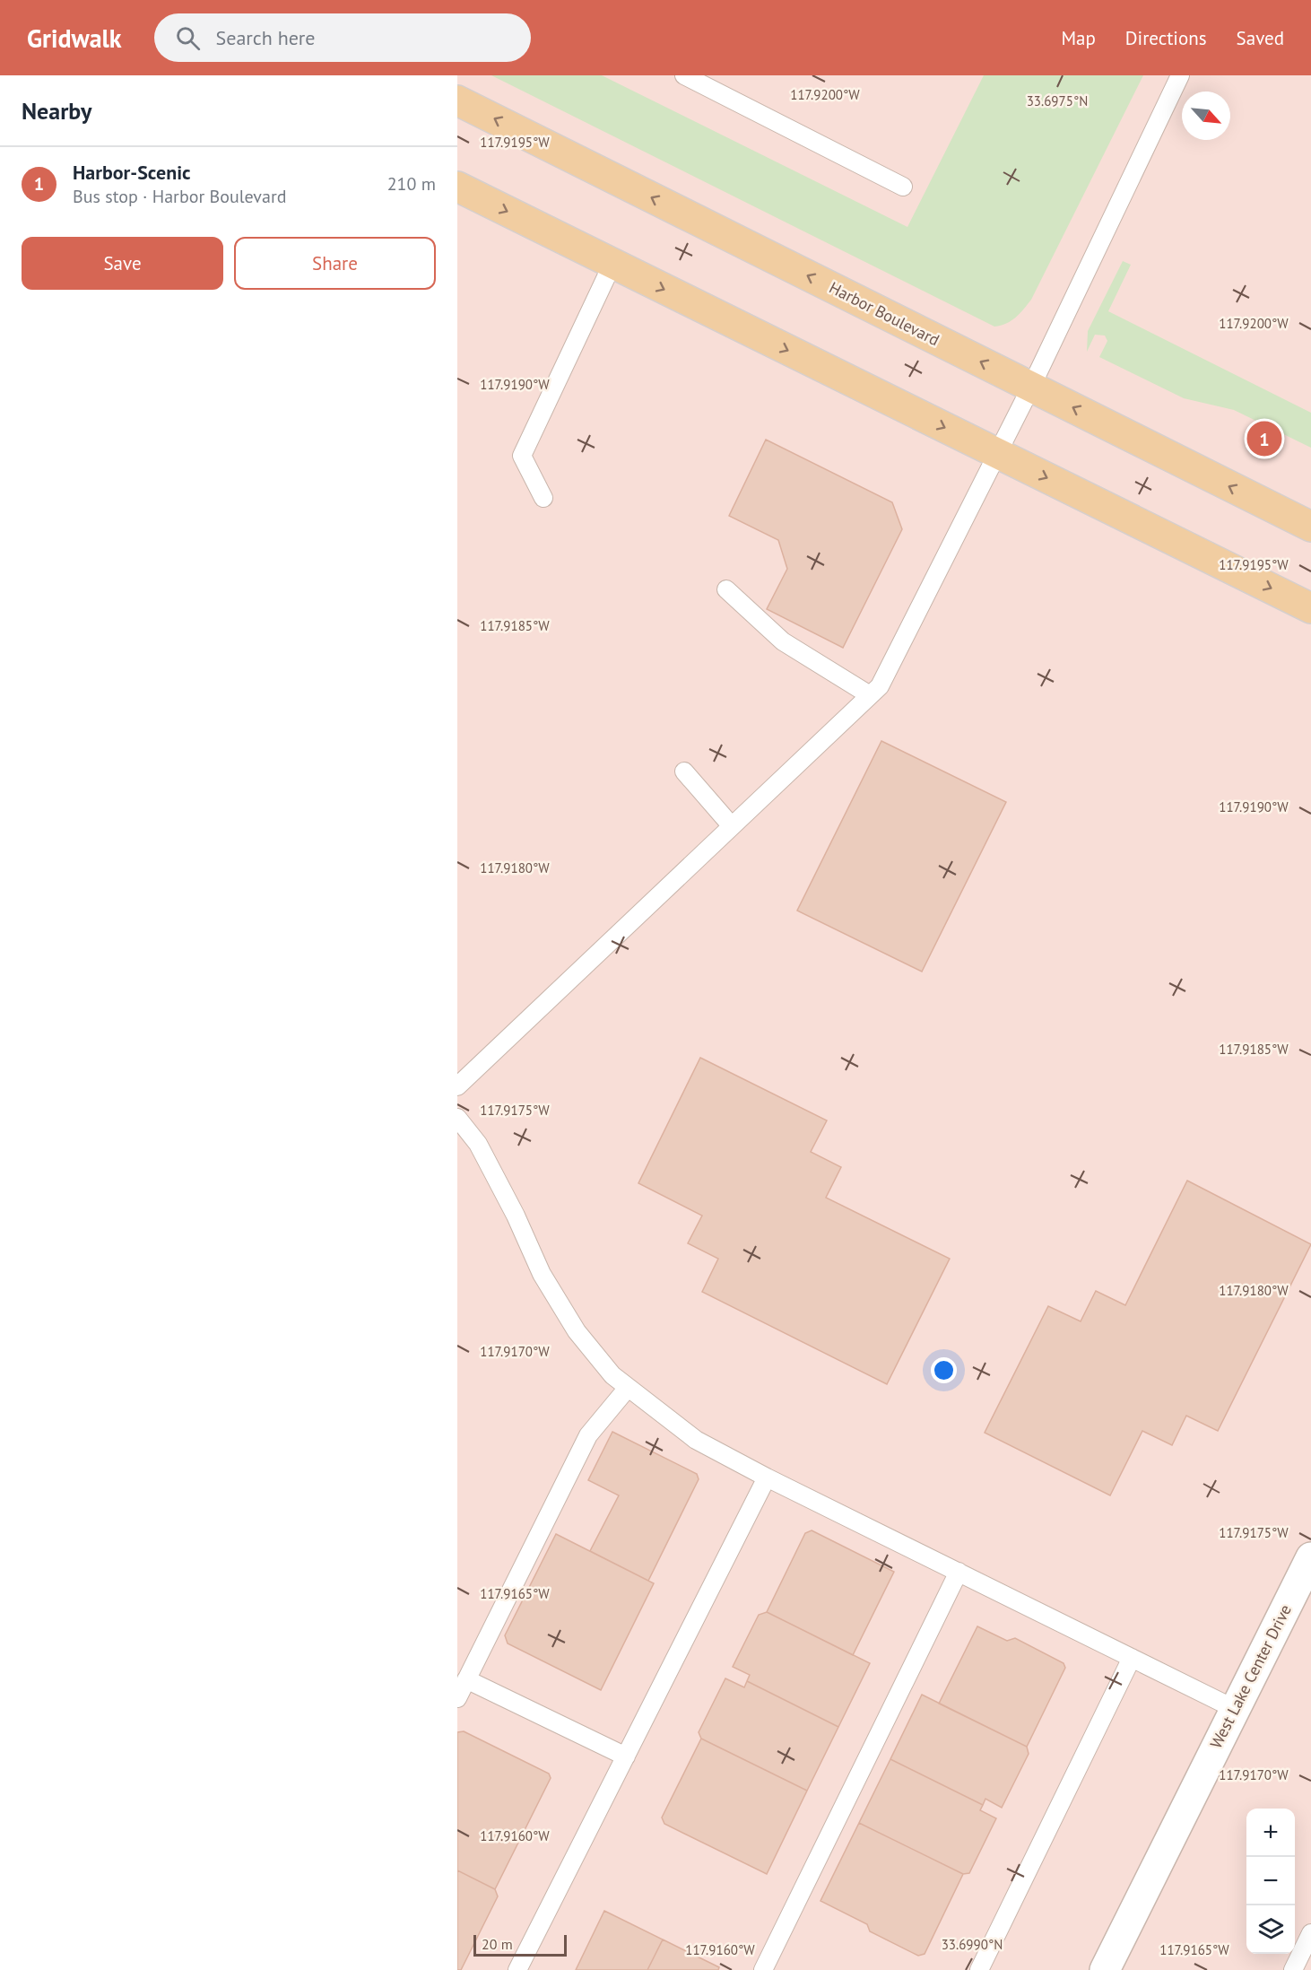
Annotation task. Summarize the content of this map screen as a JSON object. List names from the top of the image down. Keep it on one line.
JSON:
{"streets":{"main road":["Harbor Boulevard"],"street":["West Lake Center Drive"]},"scale_bar":"20 m","north":"bottom right","page":{"header":"Gridwalk","search":"Search here","nav":["Map","Directions","Saved"],"heading":"Nearby","list":[{"mark":"1","name":"Harbor-Scenic","note":"Bus stop · Harbor Boulevard","value":"210 m"}],"buttons":["Save","Share"],"pins":"1","map_buttons":["+","−"],"scale":"20 m"},"coordinates":["117.9200°W","33.6975°N","117.9195°W","117.9190°W","117.9185°W","117.9180°W","117.9175°W","117.9170°W","117.9165°W","117.9160°W","33.6990°N"]}
